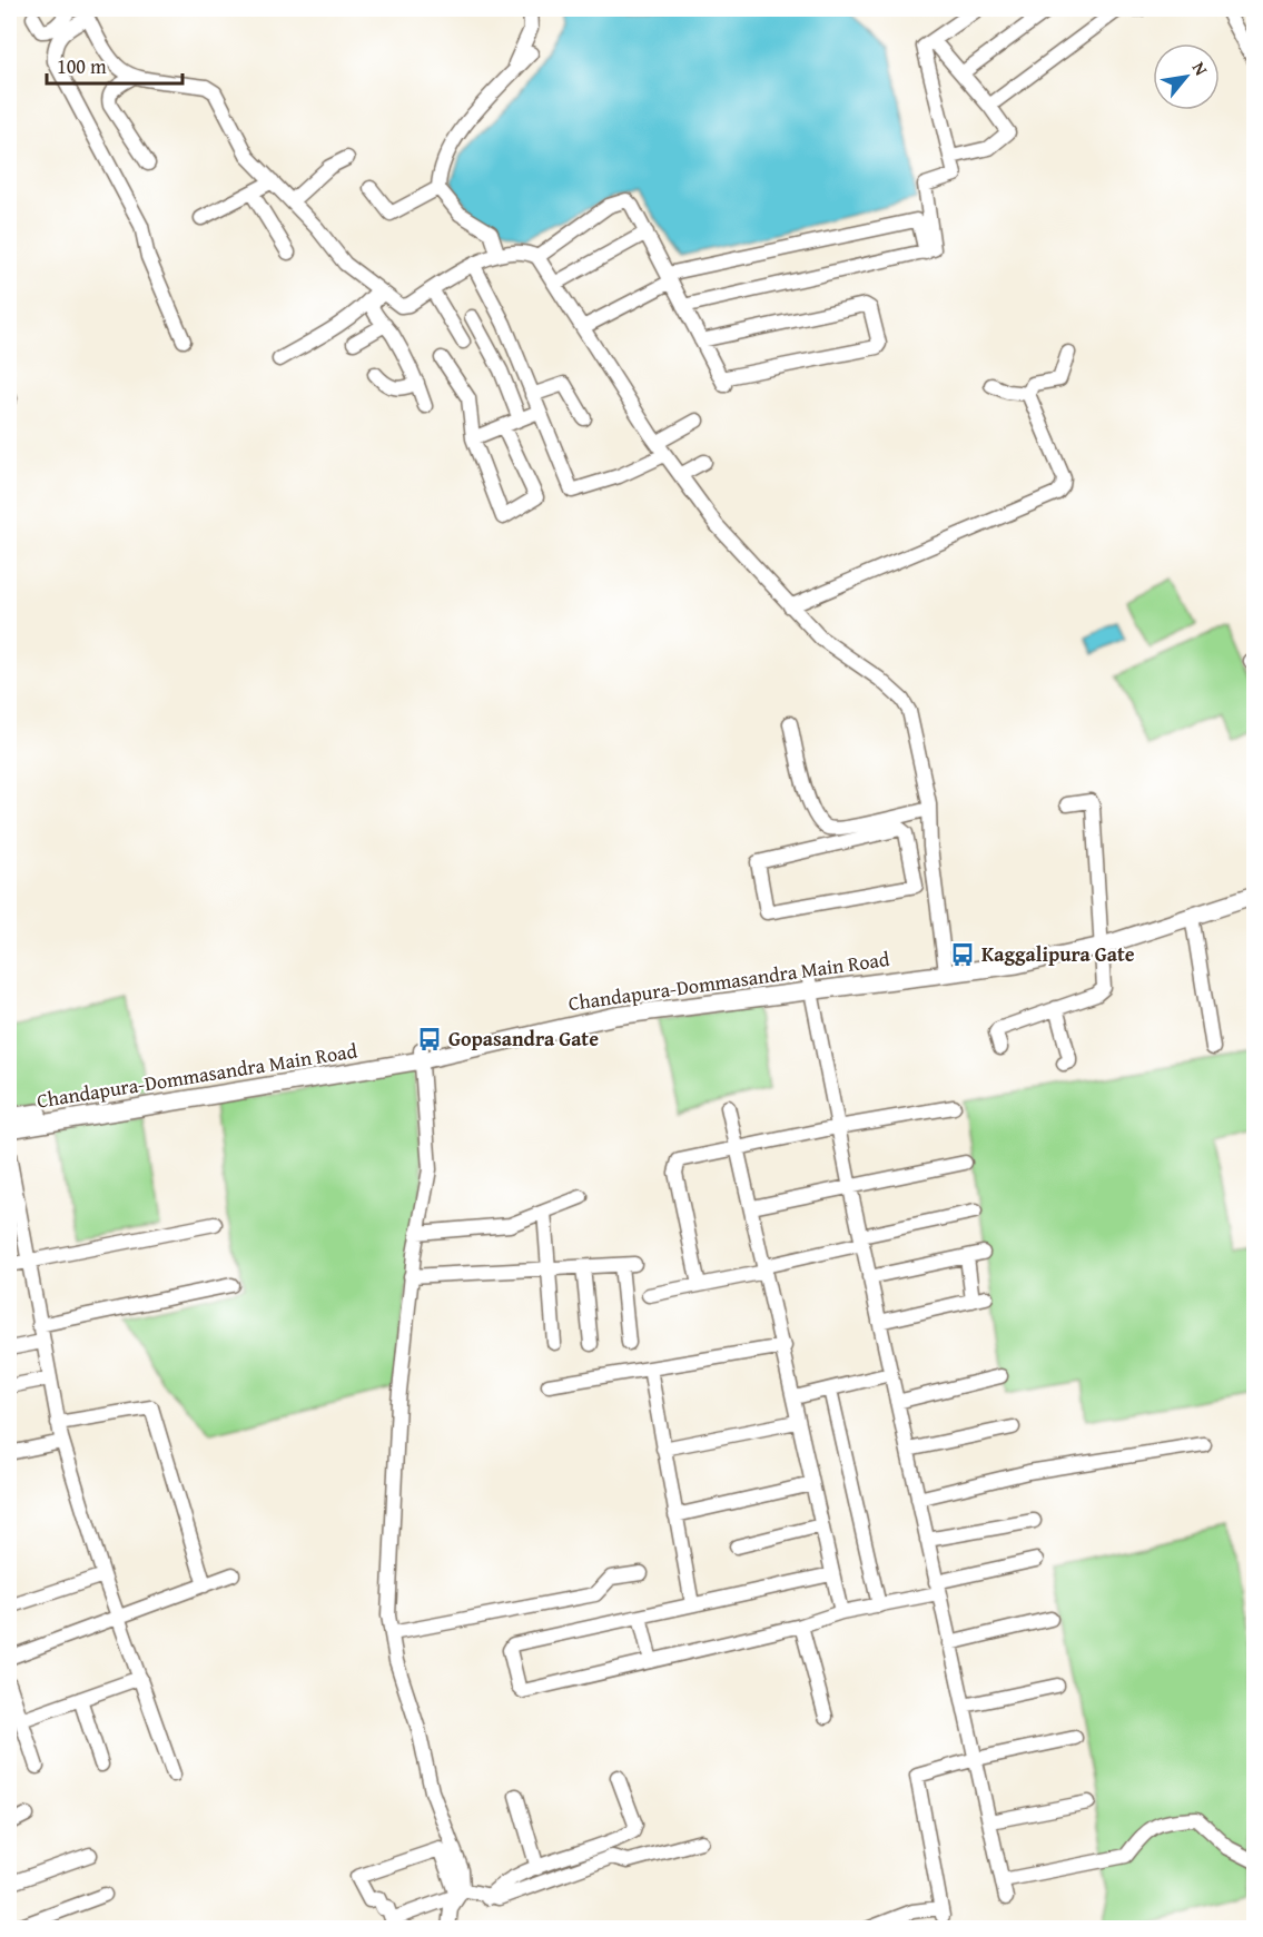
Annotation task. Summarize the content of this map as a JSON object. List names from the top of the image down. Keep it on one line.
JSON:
{"streets":{"main road":["Chandapura-Dommasandra Main Road"]},"places":{"bus stop":["Kaggalipura Gate","Gopasandra Gate"]},"scale_bar":"100 m","north":"top right"}
